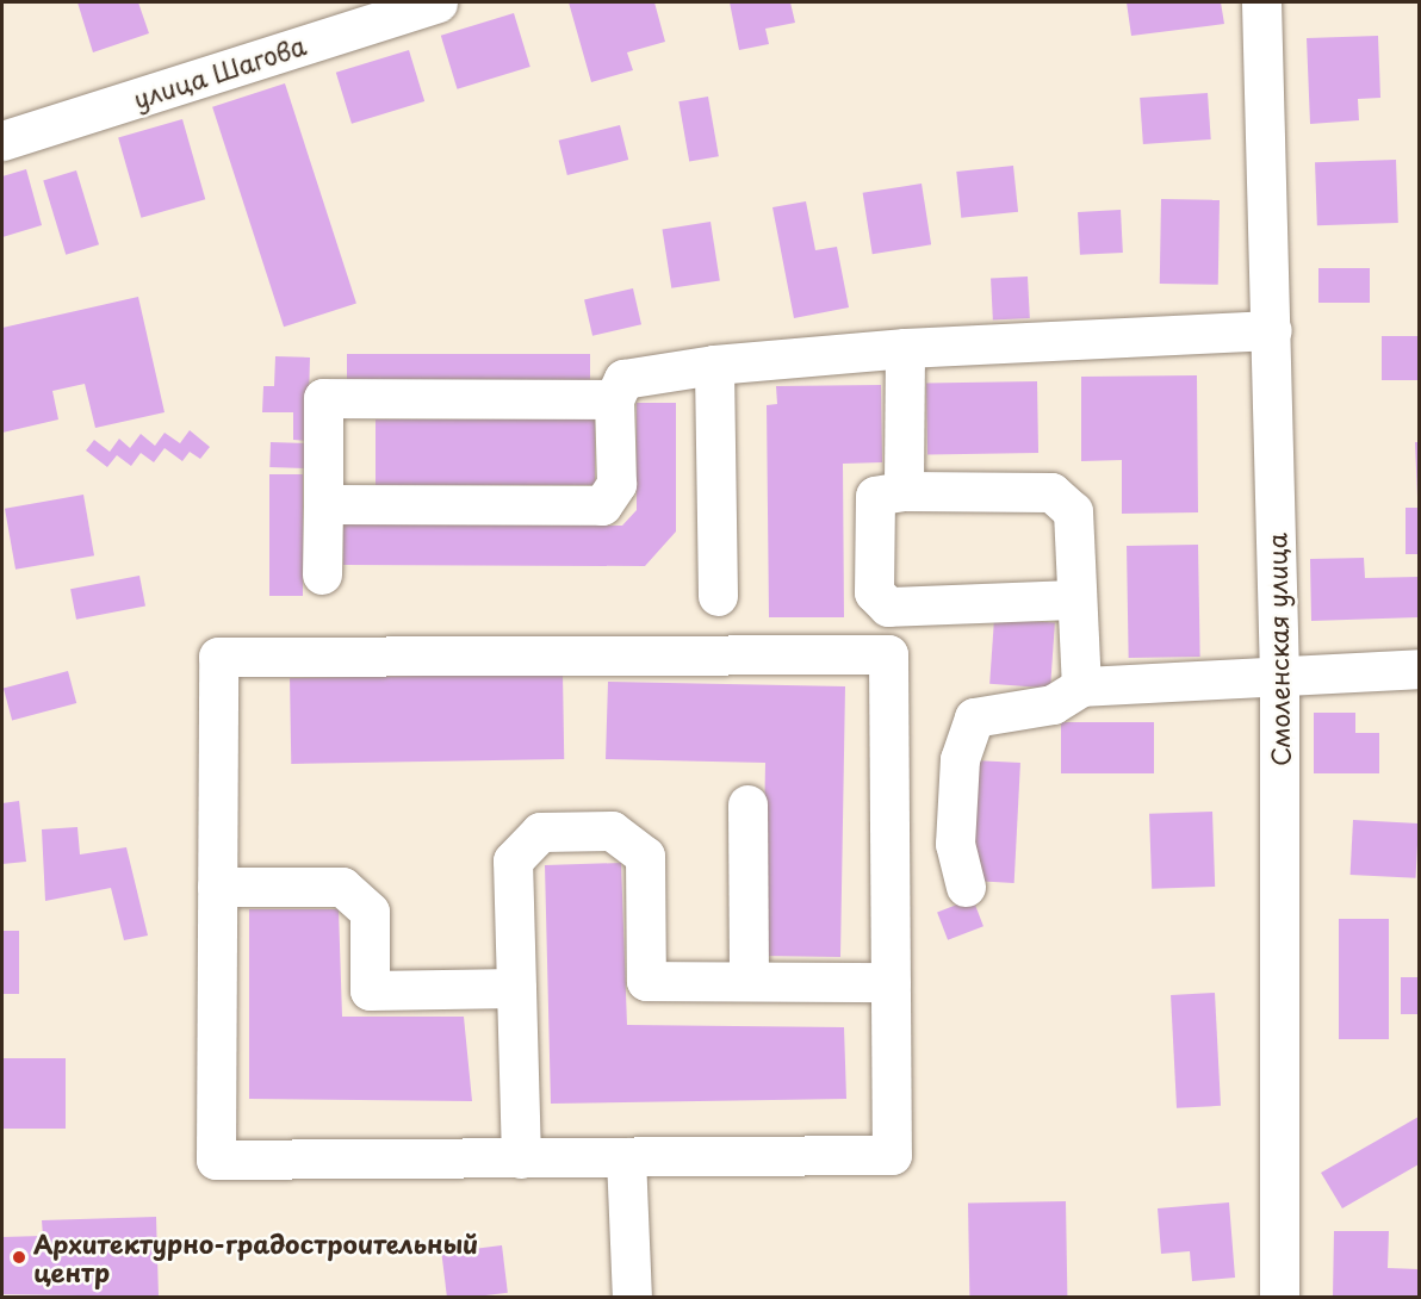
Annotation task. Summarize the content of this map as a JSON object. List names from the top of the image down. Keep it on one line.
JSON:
{"streets":{"street":["улица Шагова","Смоленская улица"]},"places":["Архитектурно-градостроительный центр"]}
